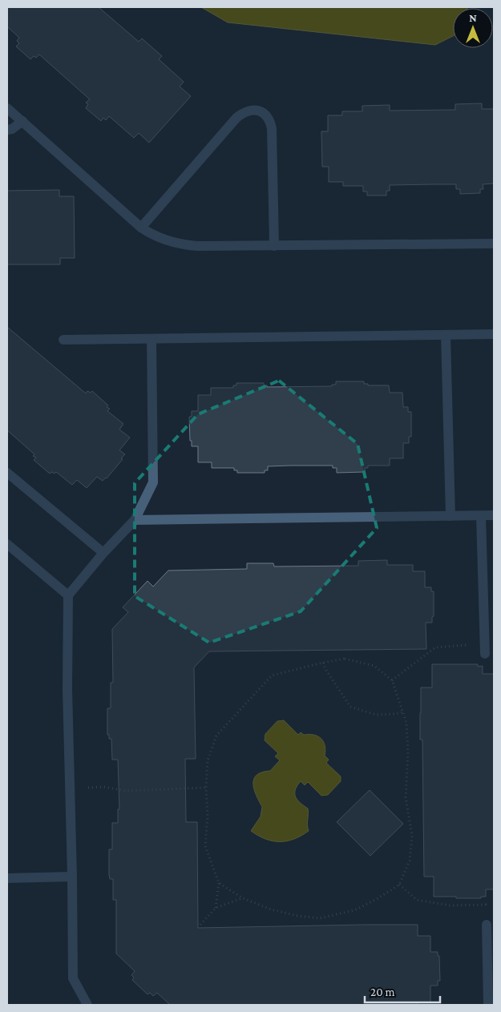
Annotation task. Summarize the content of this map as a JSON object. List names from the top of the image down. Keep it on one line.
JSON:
{"scale_bar":"20 m","north":"top"}
